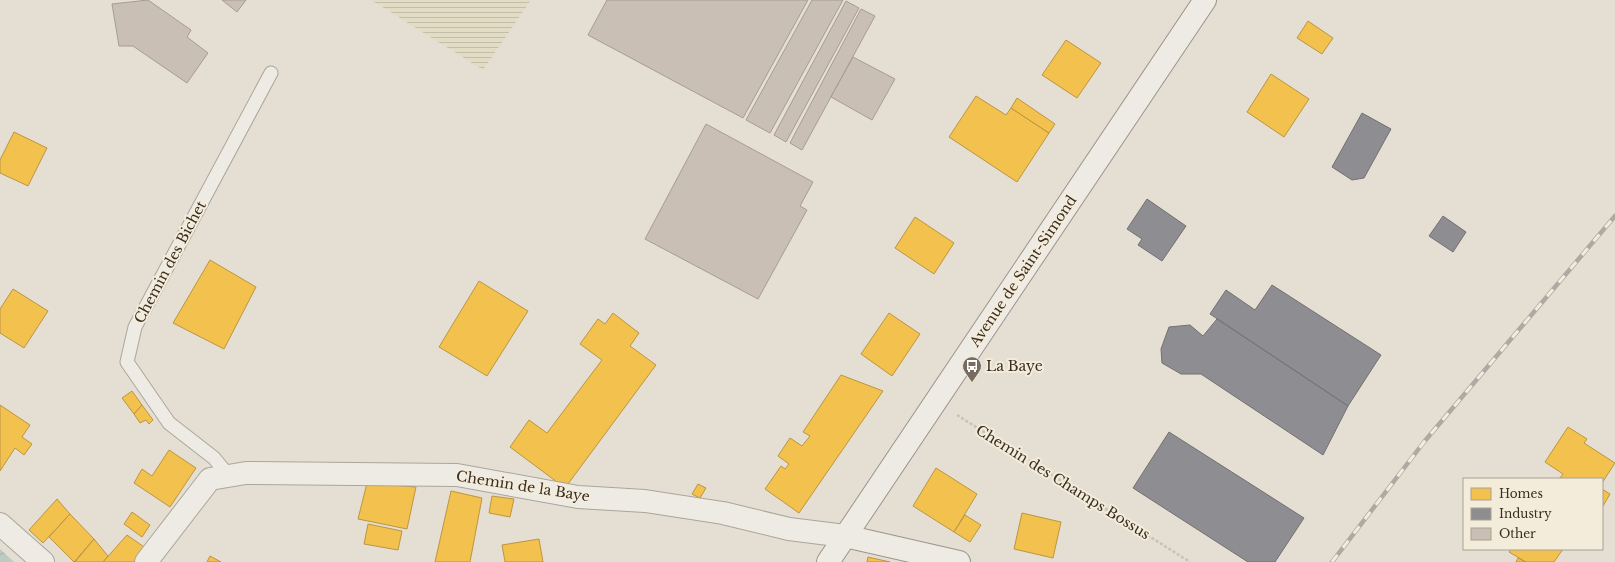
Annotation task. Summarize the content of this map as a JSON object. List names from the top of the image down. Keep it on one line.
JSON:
{"streets":{"street":["Avenue de Saint-Simond","Chemin de la Baye"],"lane":["Chemin des Bichet"],"path":["Chemin des Champs Bossus"]},"crossings":[["Chemin des Bichet","Chemin de la Baye"],["Avenue de Saint-Simond","Chemin des Champs Bossus"],["Avenue de Saint-Simond","Chemin de la Baye"]],"places":{"bus stop":["La Baye"]},"legend":["Homes","Industry","Other"]}
